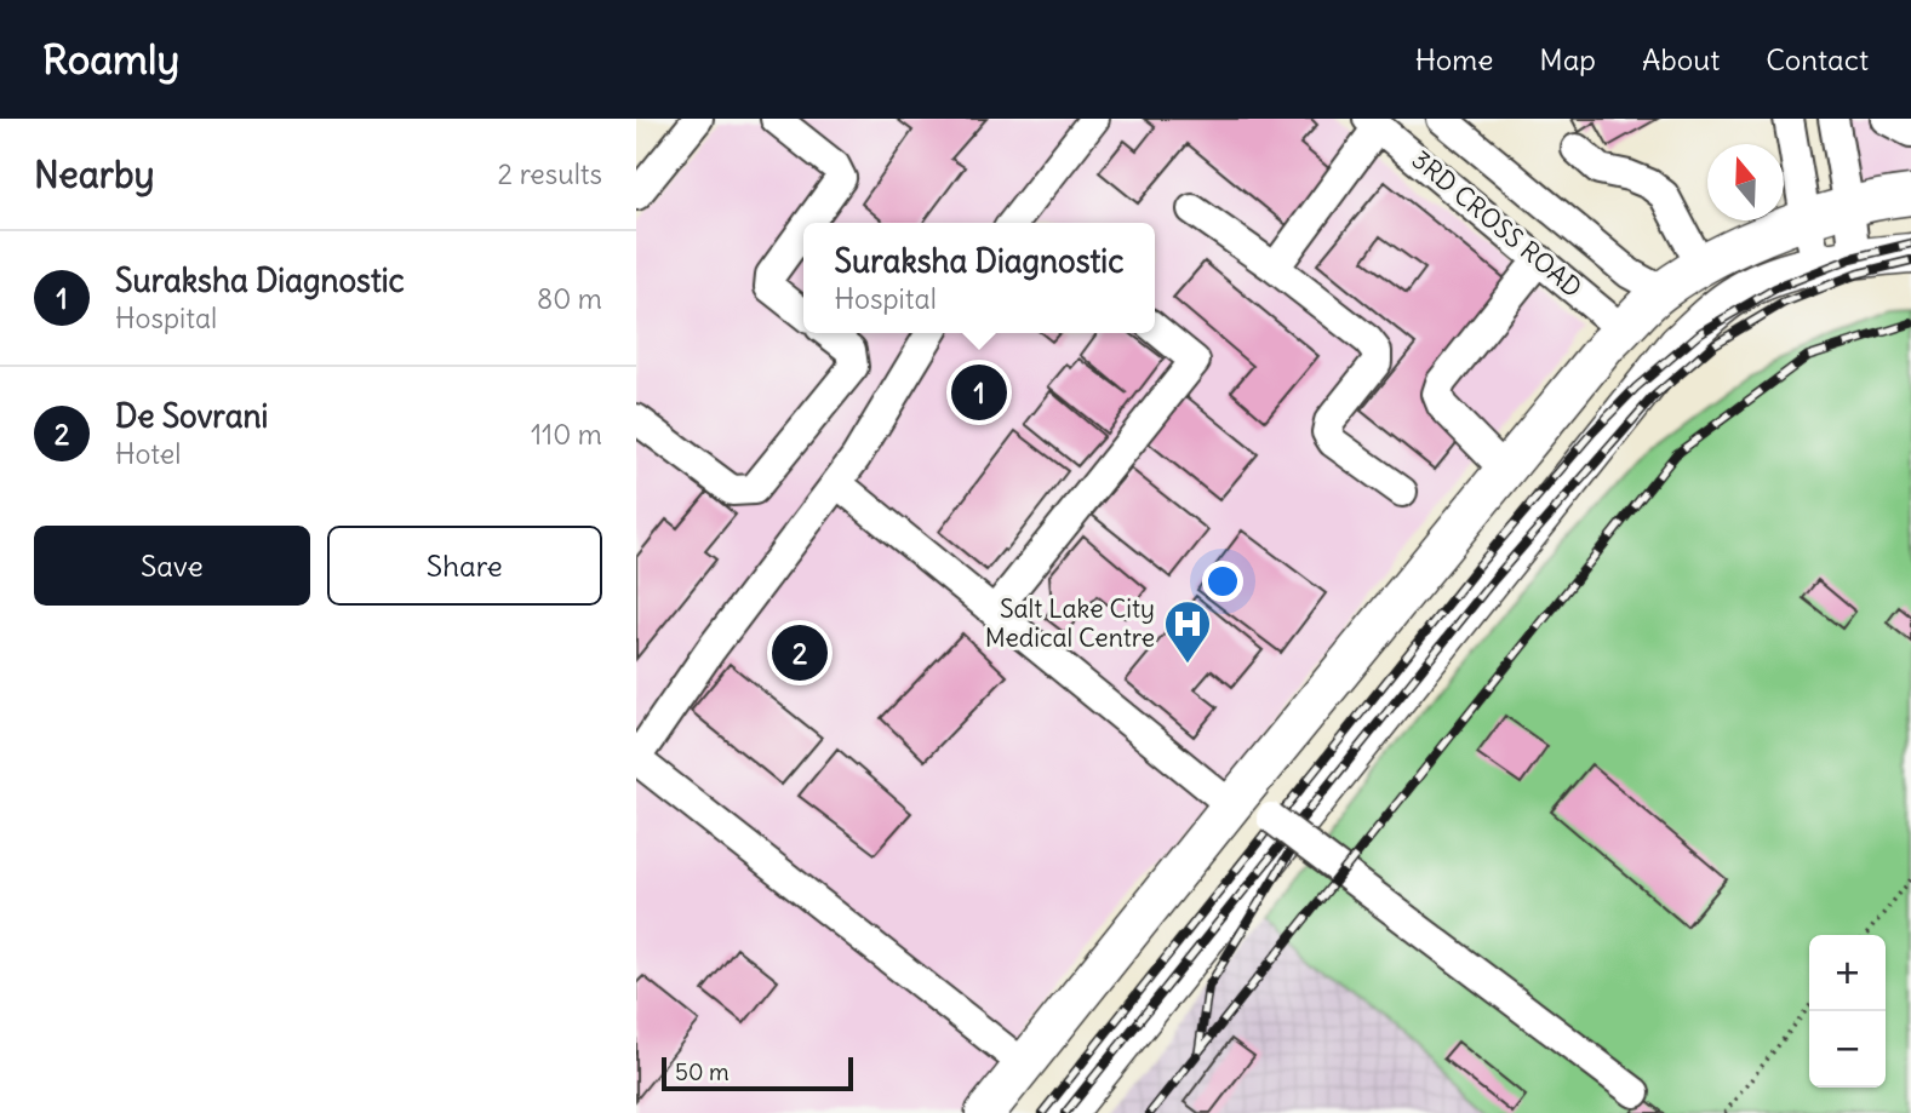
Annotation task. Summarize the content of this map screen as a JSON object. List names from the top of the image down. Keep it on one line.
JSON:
{"streets":{"street":["3RD CROSS ROAD"]},"places":{"hospital":["Salt Lake City Medical Centre"]},"scale_bar":"50 m","north":"top","page":{"header":"Roamly","nav":["Home","Map","About","Contact"],"heading":["Nearby","2 results"],"popup":["Suraksha Diagnostic","Hospital"],"list":[{"mark":"1","name":"Suraksha Diagnostic","note":"Hospital","value":"80 m"},{"mark":"2","name":"De Sovrani","note":"Hotel","value":"110 m"}],"pins":["1","2"],"buttons":["Save","Share"],"map_buttons":["+","−"],"scale":"50 m"}}
